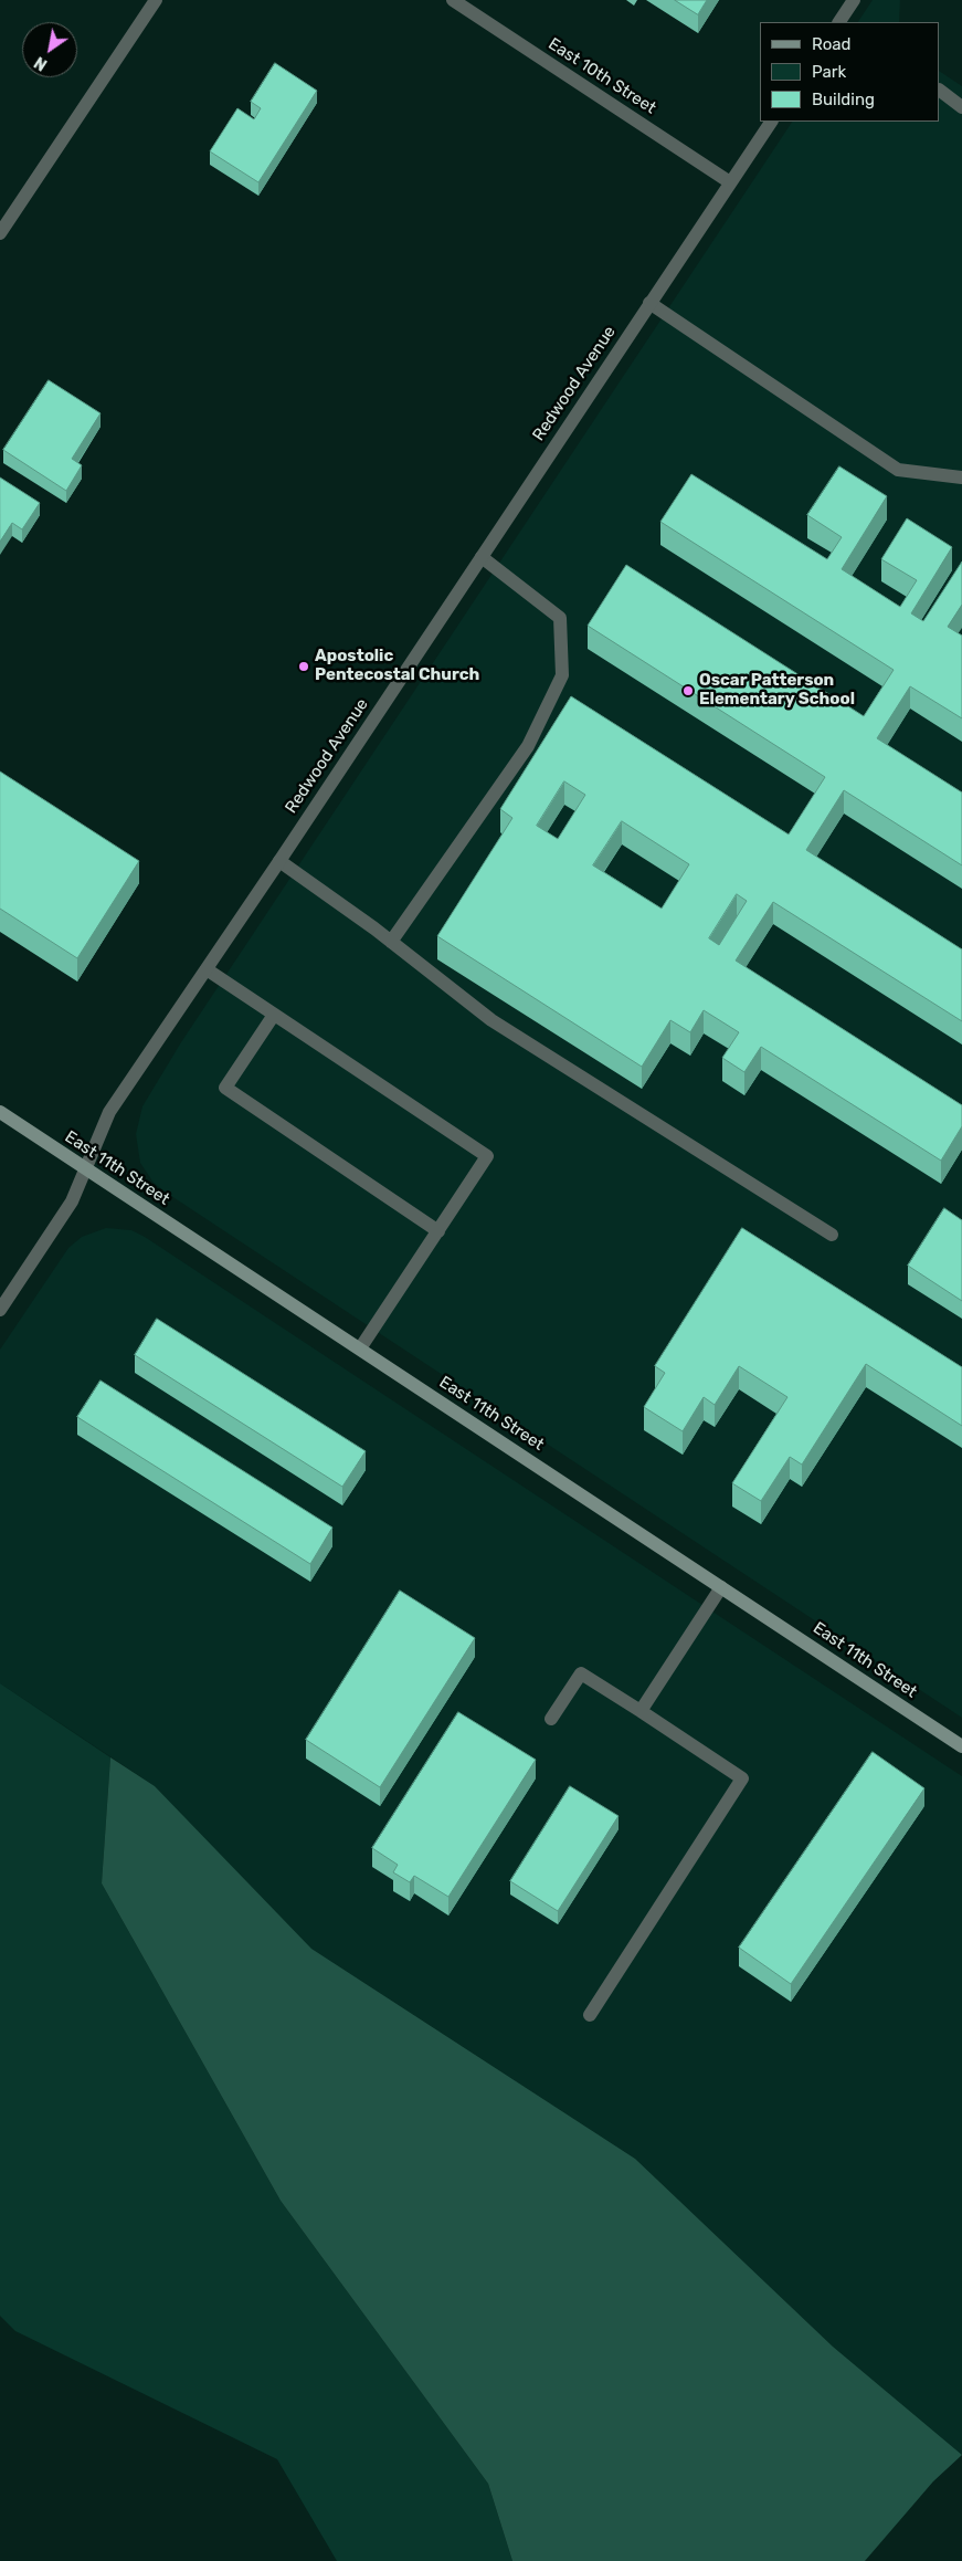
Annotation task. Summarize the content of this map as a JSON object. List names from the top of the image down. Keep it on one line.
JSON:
{"streets":{"main road":["East 11th Street"],"street":["East 10th Street","Redwood Avenue"]},"crossings":[["East 10th Street","Redwood Avenue"],["Redwood Avenue","East 11th Street"]],"places":["Apostolic Pentecostal Church","Oscar Patterson Elementary School"],"legend":["Road","Park","Building"],"north":"bottom left"}
